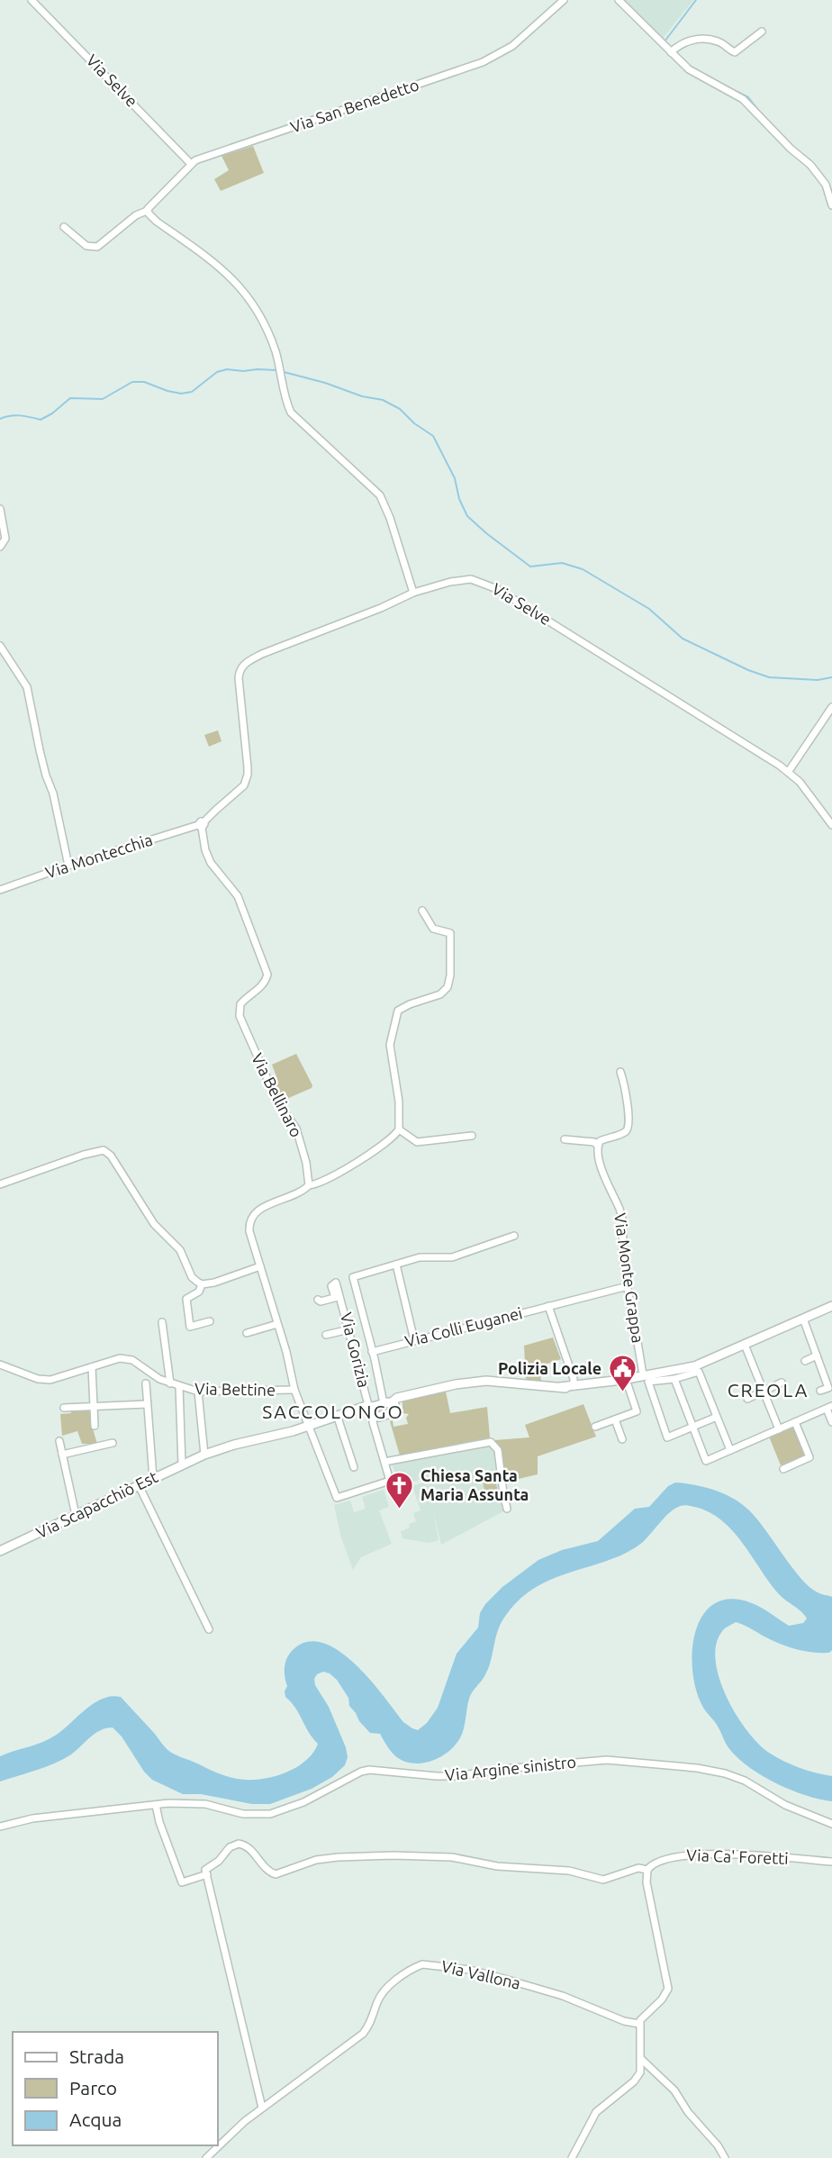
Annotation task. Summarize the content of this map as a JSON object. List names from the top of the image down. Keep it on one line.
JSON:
{"streets":{"main road":["Via Scapacchiò Est"],"street":["Via Selve","Via San Benedetto","Via Montecchia","Via Bellinaro","Via Monte Grappa","Via Colli Euganei","Via Gorizia","Via Bettine","Via Argine sinistro","Via Ca' Foretti","Via Vallona"]},"crossings":[["Via Selve","Via San Benedetto"],["Via Montecchia","Via Bellinaro"],["Via Monte Grappa","Via Colli Euganei"],["Via Gorizia","Via Scapacchiò Est"]],"districts":["CREOLA","SACCOLONGO"],"places":{"public building":["Polizia Locale"],"church":["Chiesa Santa Maria Assunta"]},"legend":["Strada","Parco","Acqua"]}
